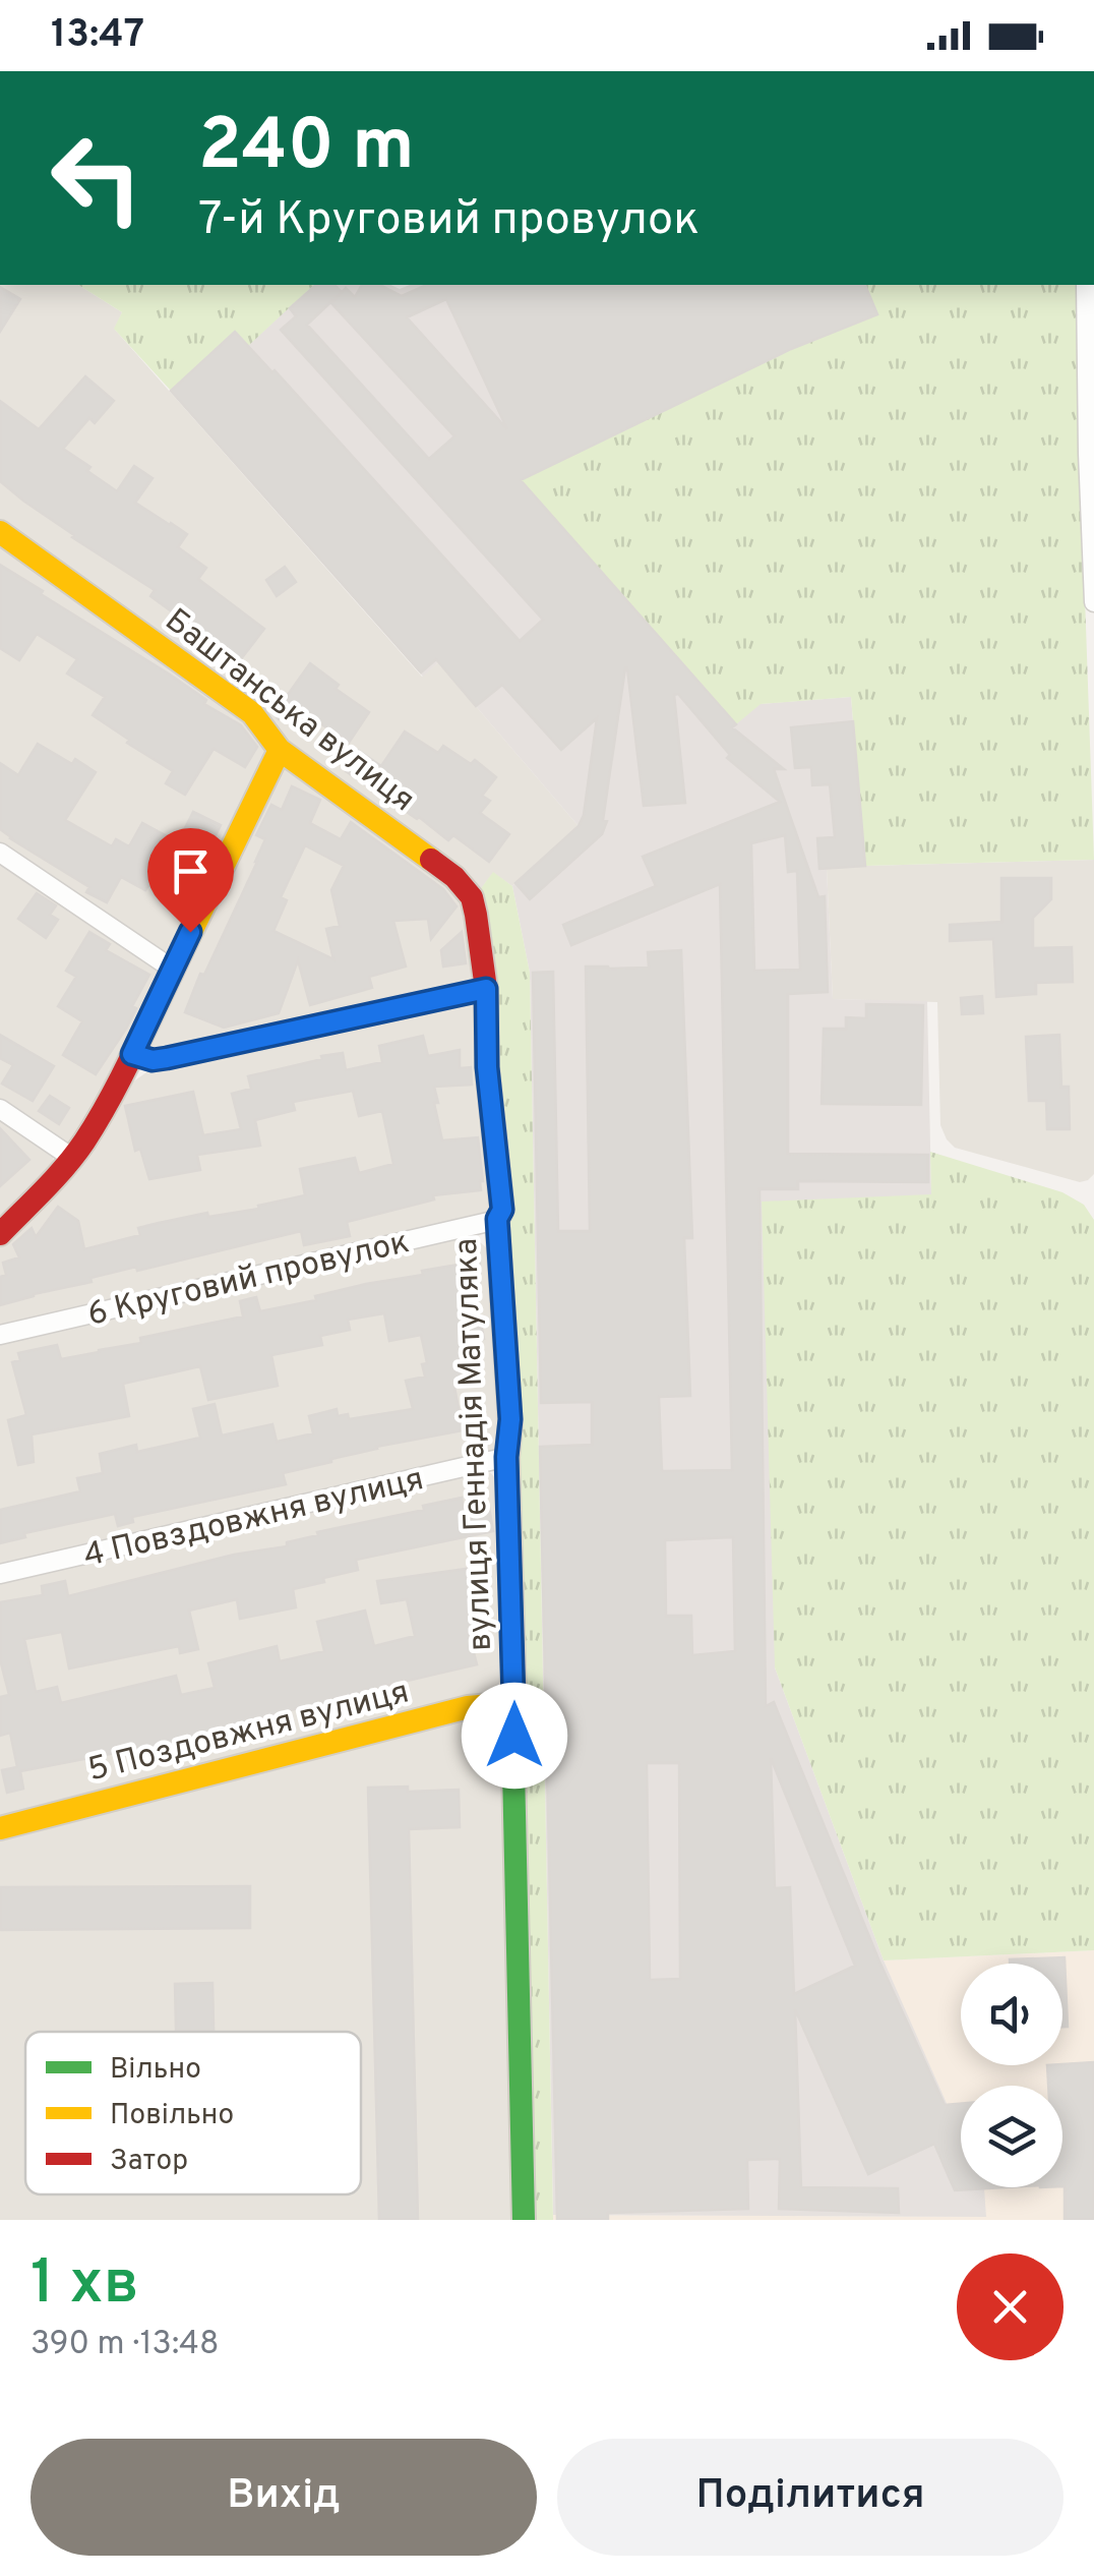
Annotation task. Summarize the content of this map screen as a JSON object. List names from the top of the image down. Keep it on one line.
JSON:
{"streets":{"street":["Баштанська вулиця","6 Круговий провулок","вулиця Геннадія Матуляка","4 Повздовжня вулиця","5 Поздовжня вулиця"]},"crossings":[["Баштанська вулиця","вулиця Геннадія Матуляка"],["6 Круговий провулок","вулиця Геннадія Матуляка"],["вулиця Геннадія Матуляка","4 Повздовжня вулиця"],["вулиця Геннадія Матуляка","5 Поздовжня вулиця"]],"legend":["Вільно","Повільно","Затор"],"page":{"status":"13:47","turn":["240 m","7-й Круговий провулок"],"heading":["1 хв","390 m · 13:48"],"buttons":["Вихід","Поділитися"]}}
